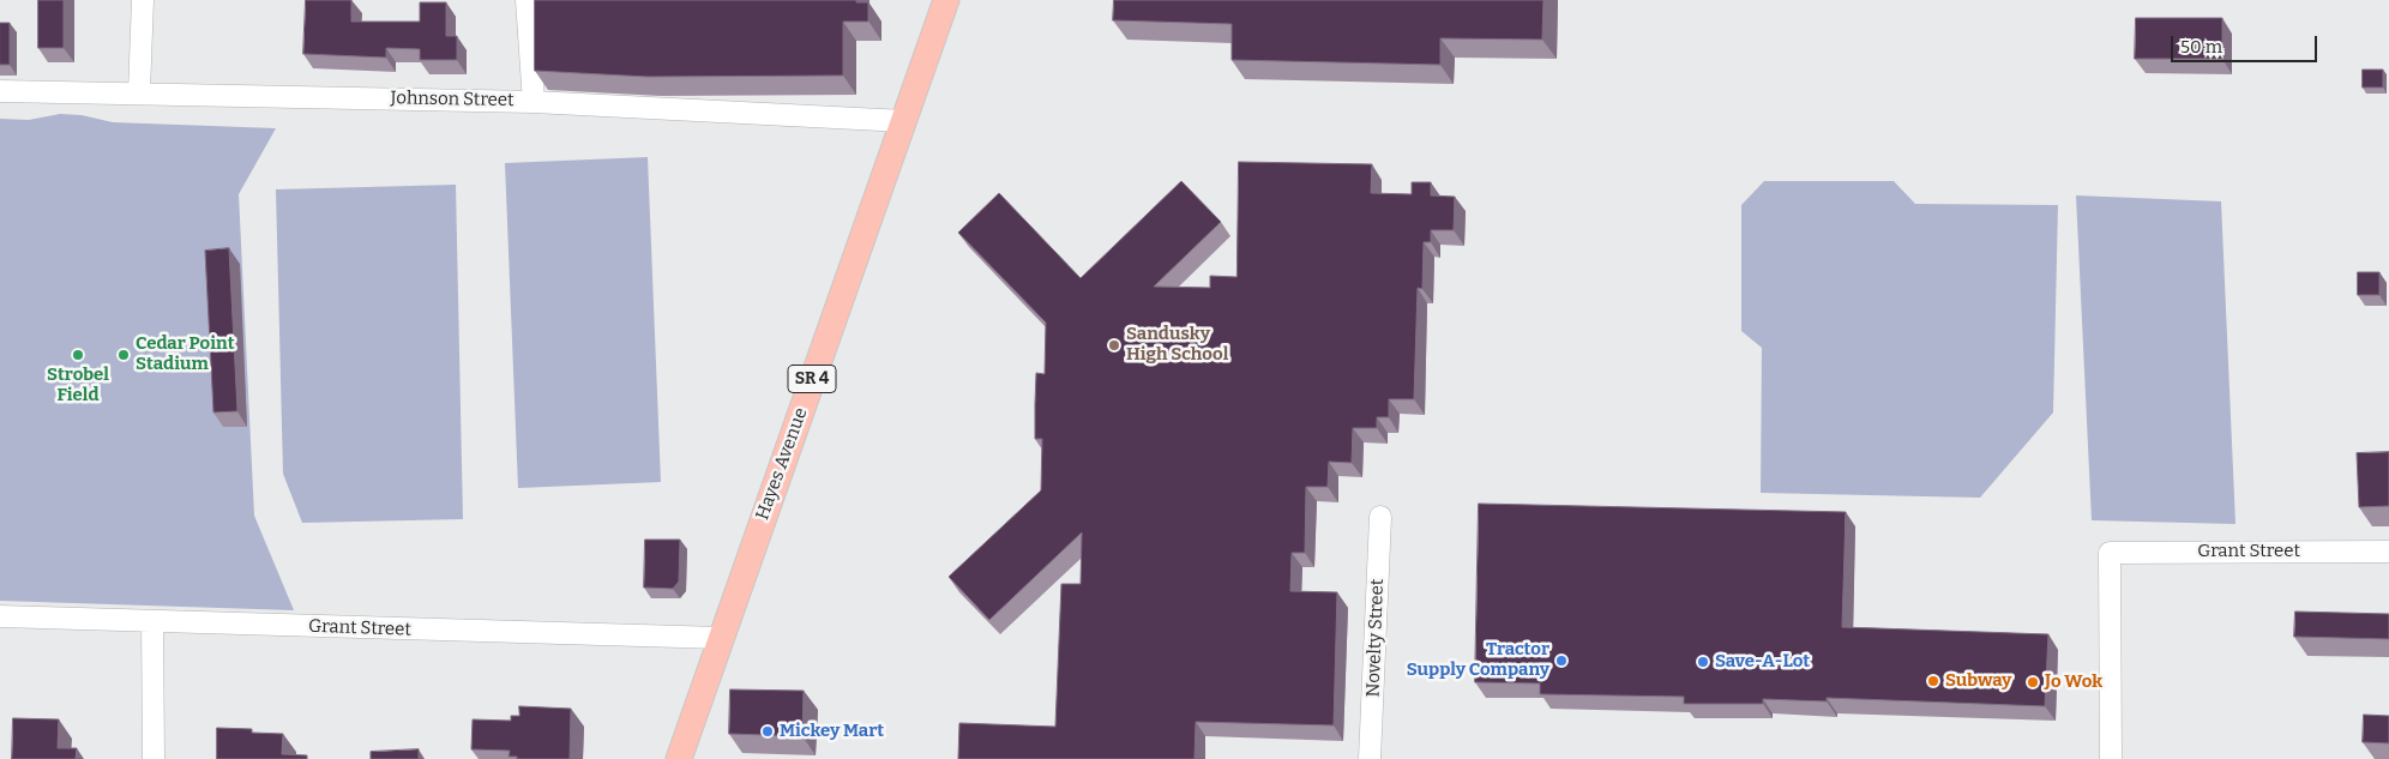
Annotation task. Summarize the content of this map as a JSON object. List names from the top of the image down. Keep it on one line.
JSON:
{"streets":{"main road":["SR 4","Hayes Avenue"],"street":["Johnson Street","Grant Street","Novelty Street"]},"crossings":[["Johnson Street","Hayes Avenue"],["Hayes Avenue","Grant Street"]],"places":["Sandusky High School","Strobel Field","Cedar Point Stadium","Tractor Supply Company","Save-A-Lot","Subway","Jo Wok","Mickey Mart"],"scale_bar":"50 m"}
